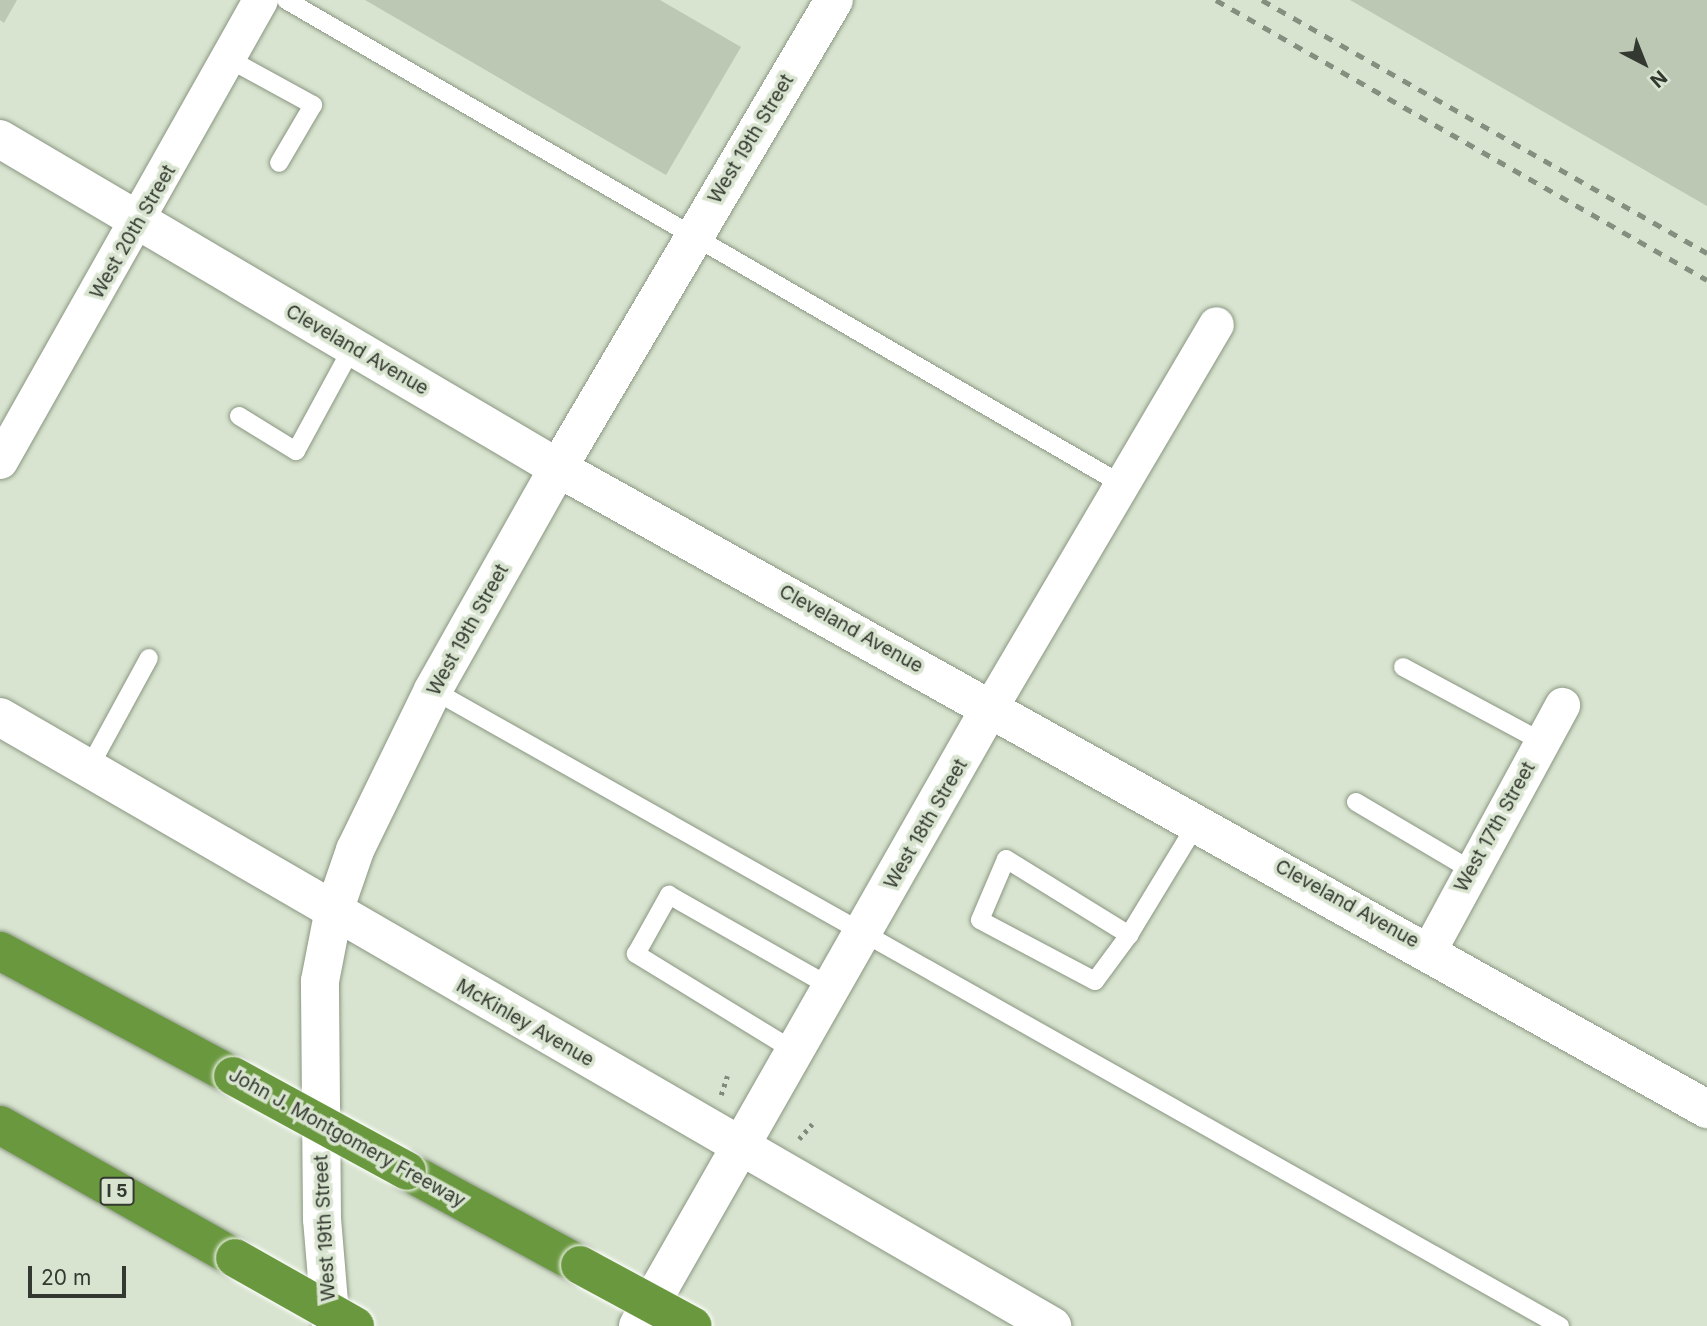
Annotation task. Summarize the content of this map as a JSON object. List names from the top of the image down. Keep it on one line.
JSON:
{"streets":{"highway":["John J. Montgomery Freeway","I 5"],"main road":["West 19th Street","Cleveland Avenue","West 18th Street","McKinley Avenue"],"street":["West 20th Street","West 17th Street"]},"crossings":[["West 19th Street","Cleveland Avenue"],["West 19th Street","McKinley Avenue"],["West 20th Street","Cleveland Avenue"],["Cleveland Avenue","West 18th Street"],["Cleveland Avenue","West 17th Street"],["West 18th Street","McKinley Avenue"]],"scale_bar":"20 m","north":"bottom right"}
